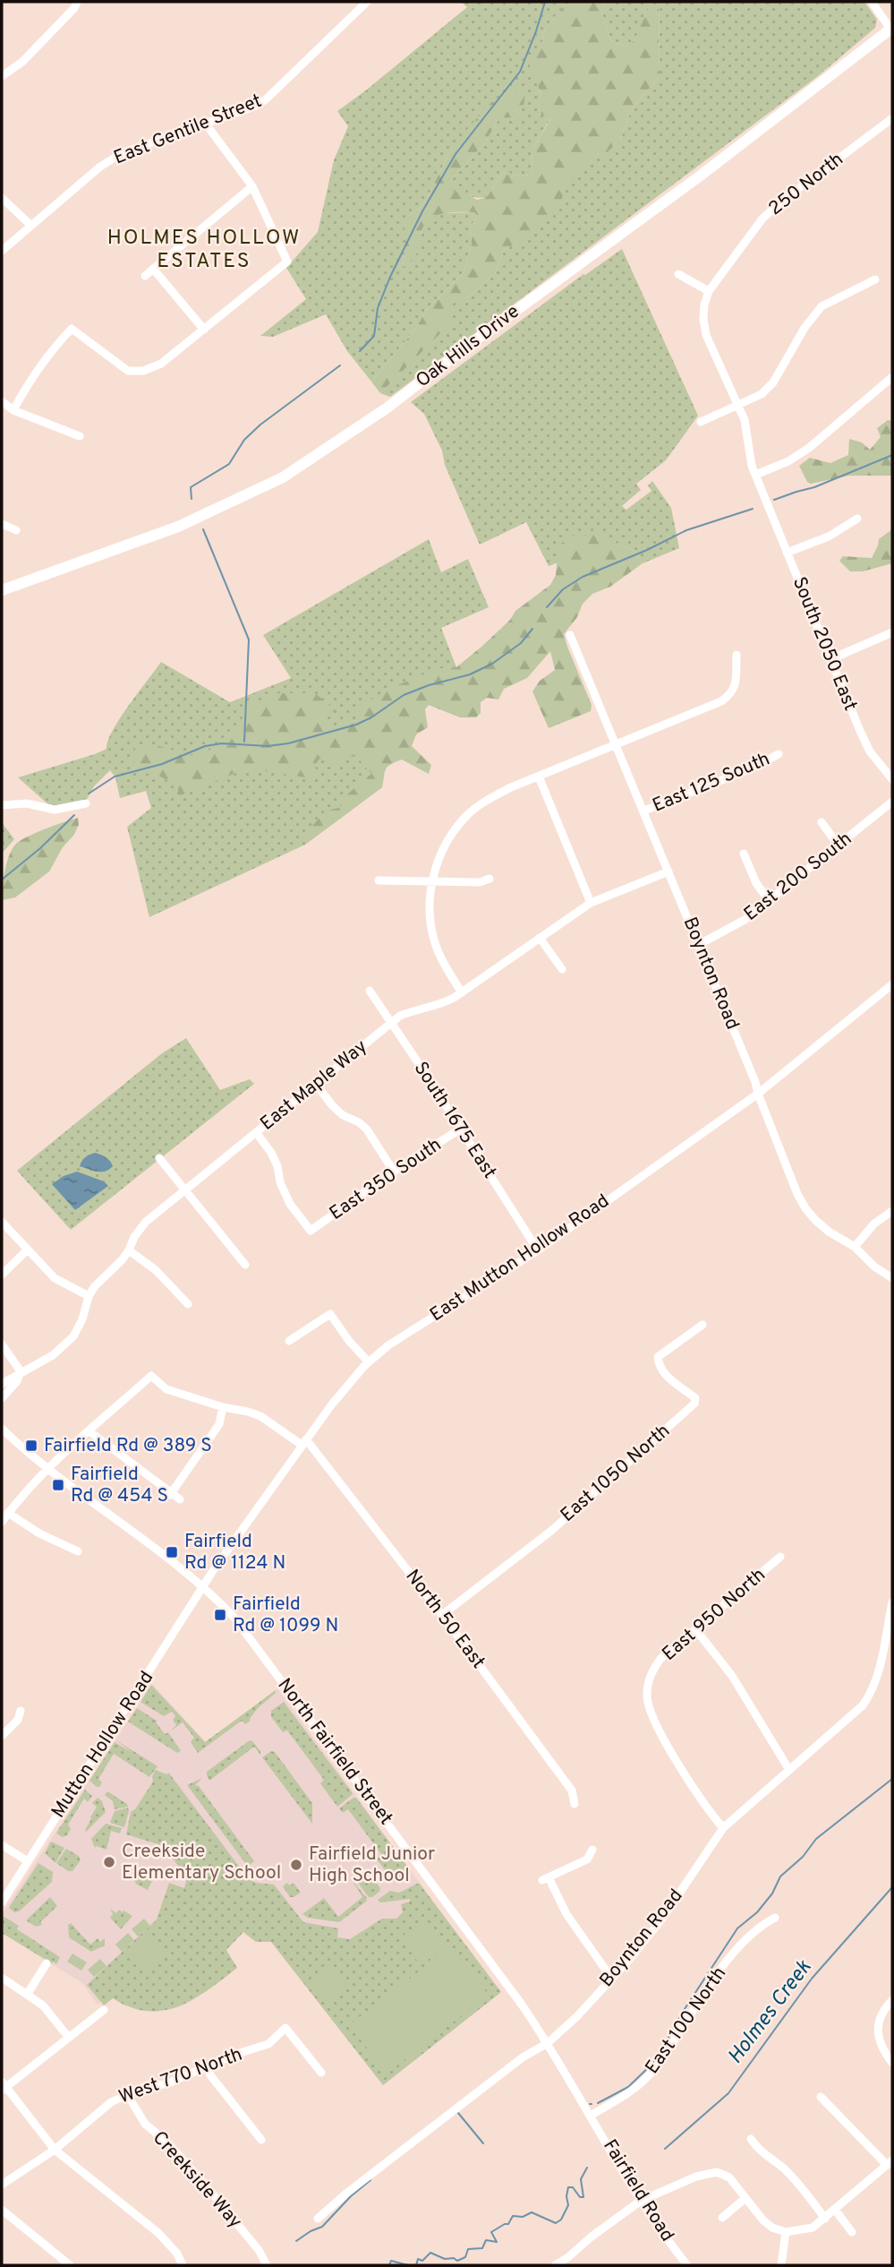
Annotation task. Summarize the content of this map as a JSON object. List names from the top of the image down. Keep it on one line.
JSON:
{"streets":{"main road":["Oak Hills Drive"],"street":["East Gentile Street","250 North","South 2050 East","East 125 South","East 200 South","Boynton Road","East Maple Way","South 1675 East","East 350 South","East Mutton Hollow Road","East 1050 North","East 950 North","North 50 East","Mutton Hollow Road","North Fairfield Street","East 100 North","West 770 North","Creekside Way","Fairfield Road"]},"crossings":[["250 North","South 2050 East"],["East 125 South","Boynton Road"],["East 200 South","Boynton Road"],["Boynton Road","East Maple Way"],["Boynton Road","East Mutton Hollow Road"],["Boynton Road","East 950 North"],["Boynton Road","North Fairfield Street"],["East Maple Way","South 1675 East"],["East Maple Way","East 350 South"],["South 1675 East","East 350 South"],["South 1675 East","East Mutton Hollow Road"],["East Mutton Hollow Road","North 50 East"],["East Mutton Hollow Road","Mutton Hollow Road"],["East Mutton Hollow Road","North Fairfield Street"],["East 1050 North","North 50 East"],["Mutton Hollow Road","North Fairfield Street"],["North Fairfield Street","East 100 North"],["North Fairfield Street","Fairfield Road"],["East 100 North","Fairfield Road"],["West 770 North","Creekside Way"]],"districts":["HOLMES HOLLOW ESTATES"],"water":["Holmes Creek"],"places":{"transit":["Fairfield Rd @ 389 S","Fairfield Rd @ 454 S","Fairfield Rd @ 1124 N","Fairfield Rd @ 1099 N"],"other":["Creekside Elementary School","Fairfield Junior High School"]}}
